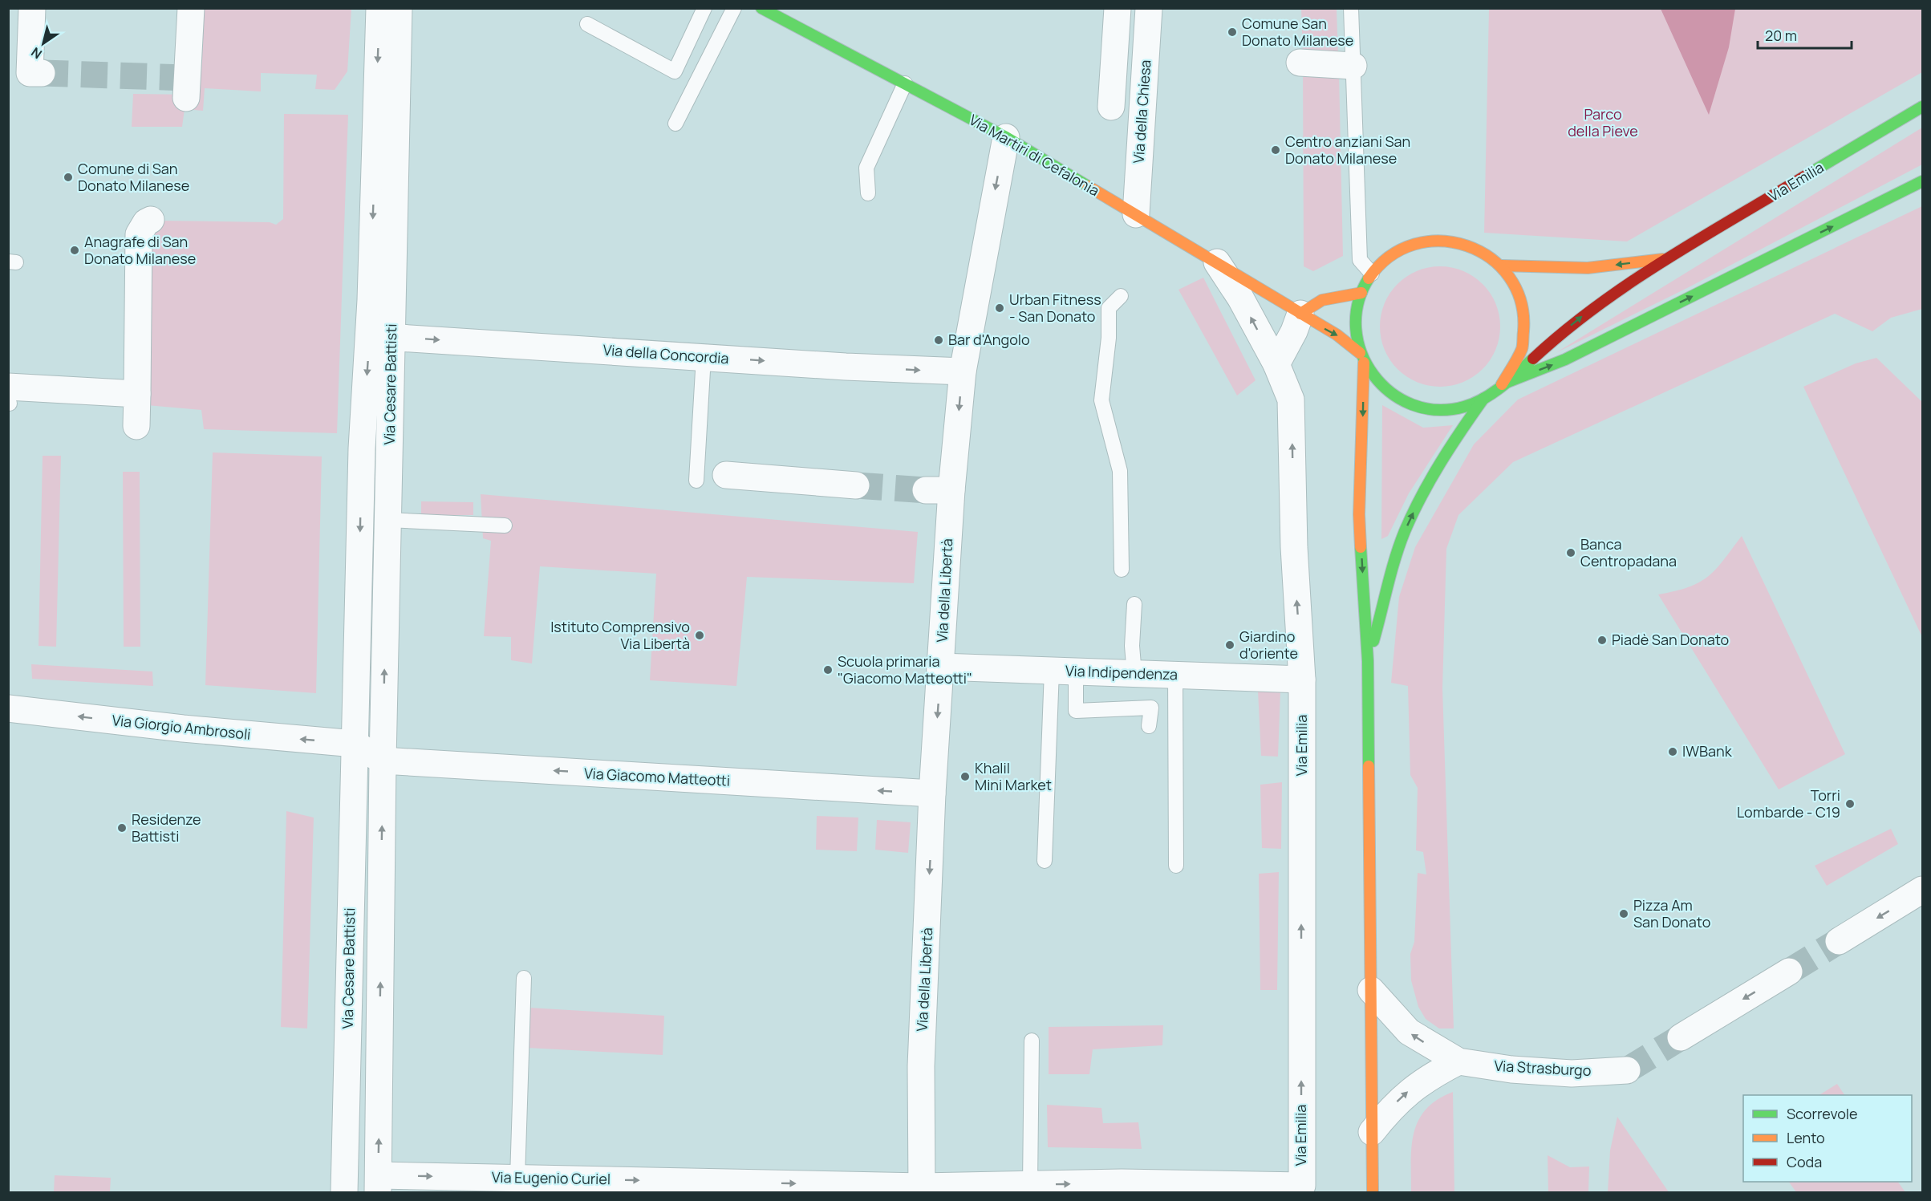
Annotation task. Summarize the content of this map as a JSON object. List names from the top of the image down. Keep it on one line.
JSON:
{"streets":{"main road":["Via Martiri di Cefalonia","Via Emilia"],"street":["Via della Chiesa","Via della Concordia","Via Cesare Battisti","Via della Libertà","Via Indipendenza","Via Giorgio Ambrosoli","Via Giacomo Matteotti","Via Strasburgo","Via Eugenio Curiel"]},"crossings":[["Via della Chiesa","Via Martiri di Cefalonia"],["Via Martiri di Cefalonia","Via Emilia"],["Via Martiri di Cefalonia","Via della Libertà"],["Via Emilia","Via Indipendenza"],["Via Emilia","Via Eugenio Curiel"],["Via della Concordia","Via Cesare Battisti"],["Via della Concordia","Via della Libertà"],["Via Cesare Battisti","Via Giorgio Ambrosoli"],["Via Cesare Battisti","Via Giacomo Matteotti"],["Via Cesare Battisti","Via Eugenio Curiel"],["Via della Libertà","Via Indipendenza"],["Via della Libertà","Via Giacomo Matteotti"],["Via della Libertà","Via Eugenio Curiel"]],"one_way":["Via della Concordia","Via della Libertà","Via Giorgio Ambrosoli","Via Giacomo Matteotti","Via Eugenio Curiel"],"parks":["Parco della Pieve"],"places":["Comune San Donato Milanese","Centro anziani San Donato Milanese","Comune di San Donato Milanese","Anagrafe di San Donato Milanese","Urban Fitness - San Donato","Bar d'Angolo","Banca Centropadana","Istituto Comprensivo Via Libertà","Piadè San Donato","Giardino d'oriente","Scuola primaria \"Giacomo Matteotti\"","IWBank","Khalil Mini Market","Torri Lombarde - C19","Residenze Battisti","Pizza Am San Donato"],"legend":["Scorrevole","Lento","Coda"],"scale_bar":"20 m","north":"bottom left"}
